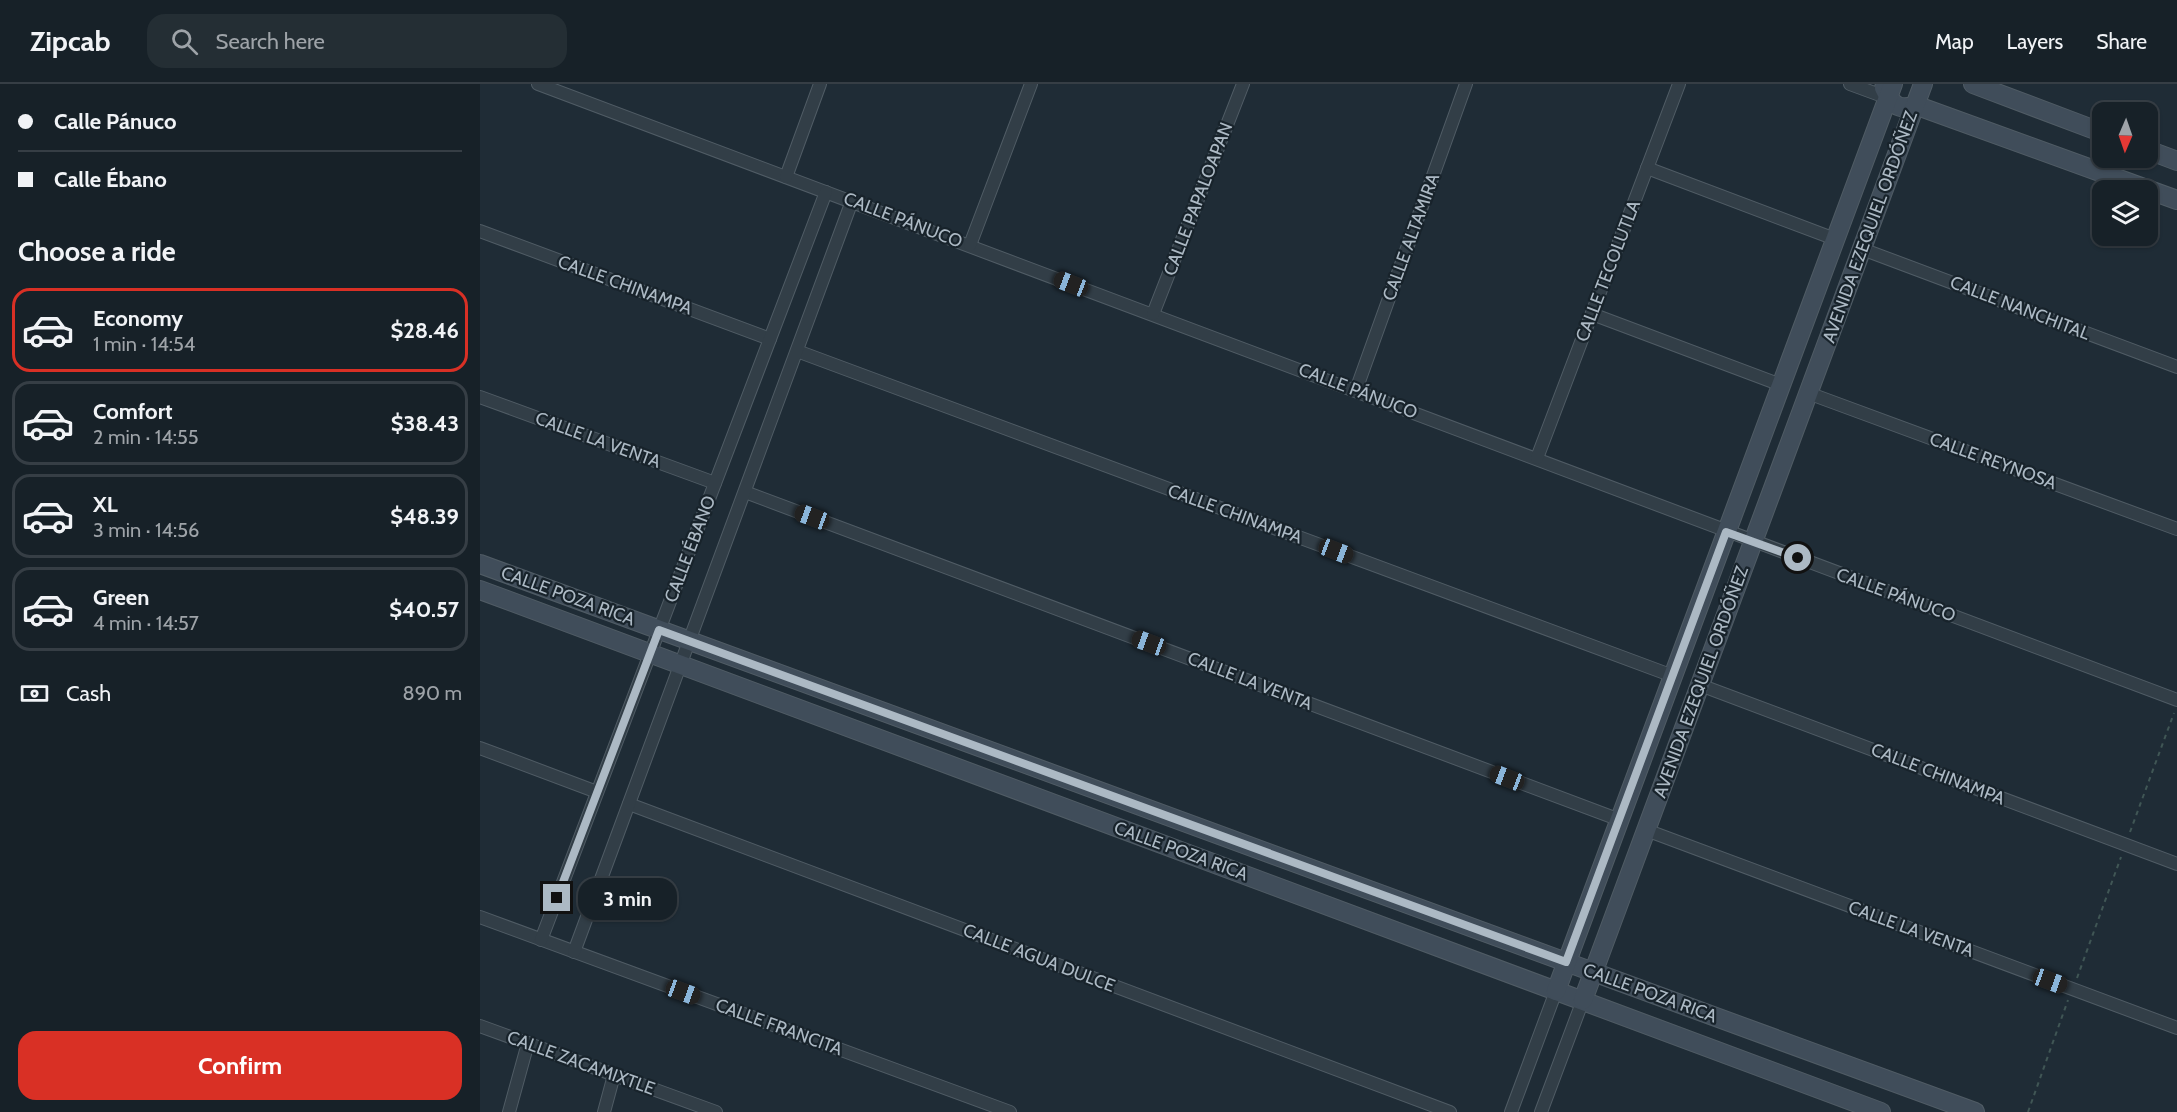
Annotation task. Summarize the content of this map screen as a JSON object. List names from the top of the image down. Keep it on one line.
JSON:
{"streets":{"street":["CALLE PAPALOAPAN","CALLE PÁNUCO","AVENIDA EZEQUIEL ORDÓÑEZ","CALLE ALTAMIRA","CALLE TECOLUTLA","CALLE CHINAMPA","CALLE NANCHITAL","CALLE LA VENTA","CALLE REYNOSA","CALLE ÉBANO","CALLE POZA RICA","CALLE AGUA DULCE","CALLE FRANCITA","CALLE ZACAMIXTLE"]},"crossings":[["CALLE PAPALOAPAN","CALLE PÁNUCO"],["CALLE PÁNUCO","AVENIDA EZEQUIEL ORDÓÑEZ"],["CALLE PÁNUCO","CALLE ALTAMIRA"],["CALLE PÁNUCO","CALLE TECOLUTLA"],["CALLE PÁNUCO","CALLE ÉBANO"],["AVENIDA EZEQUIEL ORDÓÑEZ","CALLE CHINAMPA"],["AVENIDA EZEQUIEL ORDÓÑEZ","CALLE NANCHITAL"],["AVENIDA EZEQUIEL ORDÓÑEZ","CALLE LA VENTA"],["AVENIDA EZEQUIEL ORDÓÑEZ","CALLE REYNOSA"],["AVENIDA EZEQUIEL ORDÓÑEZ","CALLE POZA RICA"],["CALLE CHINAMPA","CALLE ÉBANO"],["CALLE LA VENTA","CALLE ÉBANO"],["CALLE ÉBANO","CALLE POZA RICA"],["CALLE ÉBANO","CALLE AGUA DULCE"],["CALLE ÉBANO","CALLE FRANCITA"]],"north":"bottom","page":{"header":"Zipcab","search":"Search here","nav":["Map","Layers","Share"],"banner":["Calle Pánuco","Calle Ébano"],"heading":"Choose a ride","list":[{"name":"Economy","note":"1 min · 14:54","value":"$28.46"},{"name":"Comfort","note":"2 min · 14:55","value":"$38.43"},{"name":"XL","note":"3 min · 14:56","value":"$48.39"},{"name":"Green","note":"4 min · 14:57","value":"$40.57"}],"pay":["Cash","890 m"],"bubble":"3 min","buttons":"Confirm"}}
